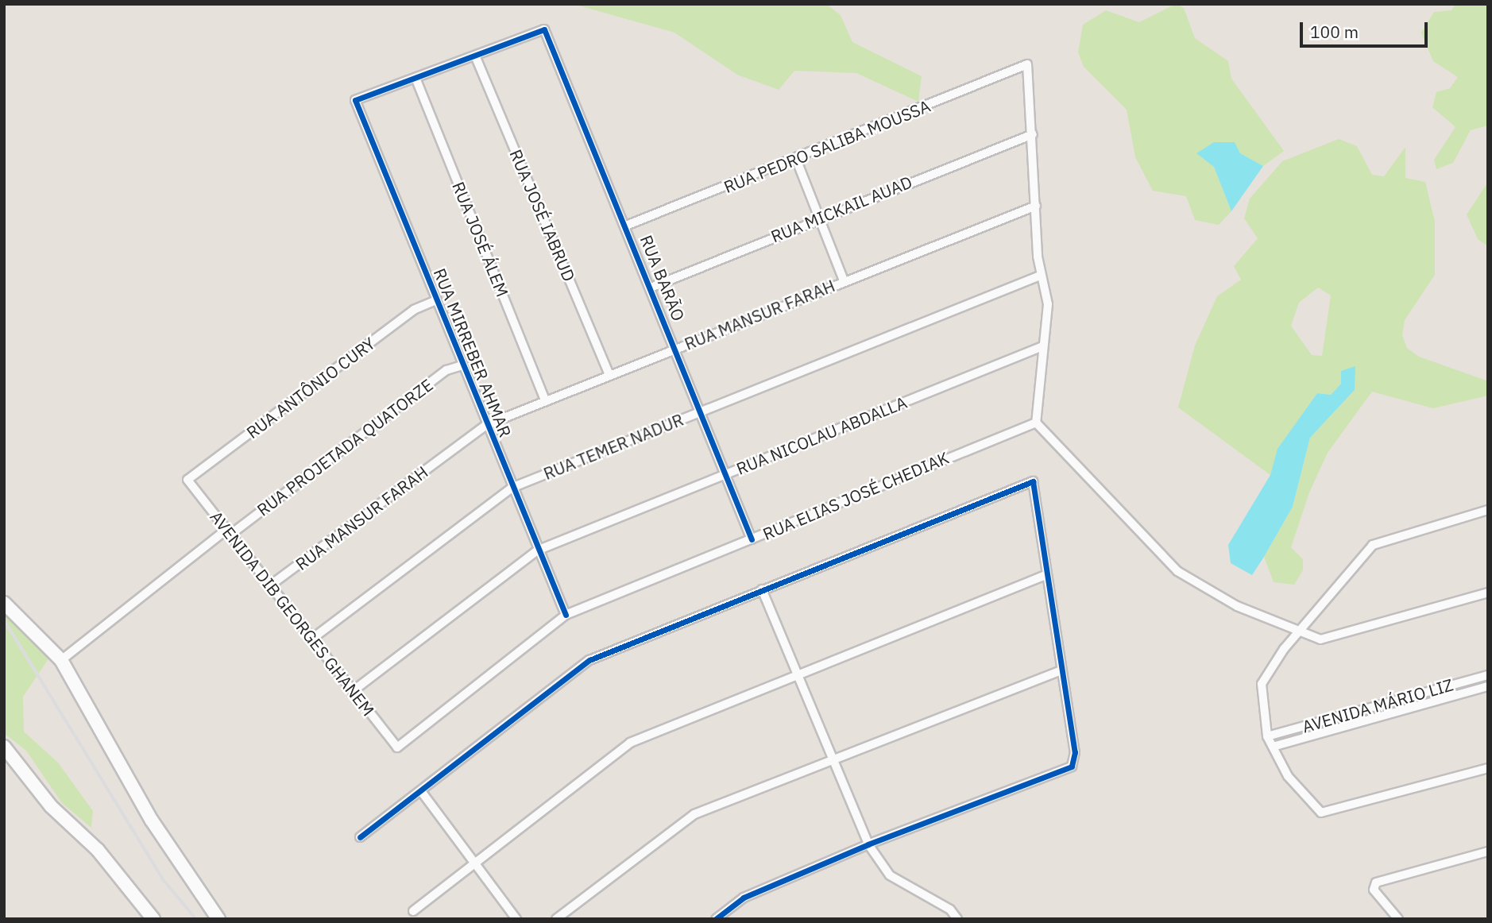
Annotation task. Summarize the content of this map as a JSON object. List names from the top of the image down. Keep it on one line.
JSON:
{"streets":{"street":["RUA PEDRO SALIBA MOUSSA","RUA MICKAIL AUAD","RUA JOSÉ IABRUD","RUA JOSÉ ÁLEM","RUA BARÃO","RUA MANSUR FARAH","RUA MIRREBER AHMAR","RUA ANTÔNIO CURY","RUA NICOLAU ABDALLA","RUA TEMER NADUR","RUA PROJETADA QUATORZE","RUA ELIAS JOSÉ CHEDIAK","AVENIDA DIB GEORGES GHANEM","AVENIDA MÁRIO LIZ"]},"crossings":[["RUA PEDRO SALIBA MOUSSA","RUA MICKAIL AUAD"],["RUA PEDRO SALIBA MOUSSA","RUA BARÃO"],["RUA MICKAIL AUAD","RUA BARÃO"],["RUA JOSÉ IABRUD","RUA BARÃO"],["RUA JOSÉ IABRUD","RUA MANSUR FARAH"],["RUA JOSÉ ÁLEM","RUA MANSUR FARAH"],["RUA JOSÉ ÁLEM","RUA MIRREBER AHMAR"],["RUA BARÃO","RUA MANSUR FARAH"],["RUA BARÃO","RUA NICOLAU ABDALLA"],["RUA BARÃO","RUA TEMER NADUR"],["RUA BARÃO","RUA ELIAS JOSÉ CHEDIAK"],["RUA MANSUR FARAH","RUA MIRREBER AHMAR"],["RUA MANSUR FARAH","AVENIDA DIB GEORGES GHANEM"],["RUA MIRREBER AHMAR","RUA ANTÔNIO CURY"],["RUA MIRREBER AHMAR","RUA NICOLAU ABDALLA"],["RUA MIRREBER AHMAR","RUA TEMER NADUR"],["RUA MIRREBER AHMAR","RUA PROJETADA QUATORZE"],["RUA MIRREBER AHMAR","RUA ELIAS JOSÉ CHEDIAK"],["RUA ANTÔNIO CURY","AVENIDA DIB GEORGES GHANEM"],["RUA NICOLAU ABDALLA","AVENIDA DIB GEORGES GHANEM"],["RUA TEMER NADUR","AVENIDA DIB GEORGES GHANEM"],["RUA PROJETADA QUATORZE","AVENIDA DIB GEORGES GHANEM"],["RUA ELIAS JOSÉ CHEDIAK","AVENIDA DIB GEORGES GHANEM"]],"scale_bar":"100 m"}
